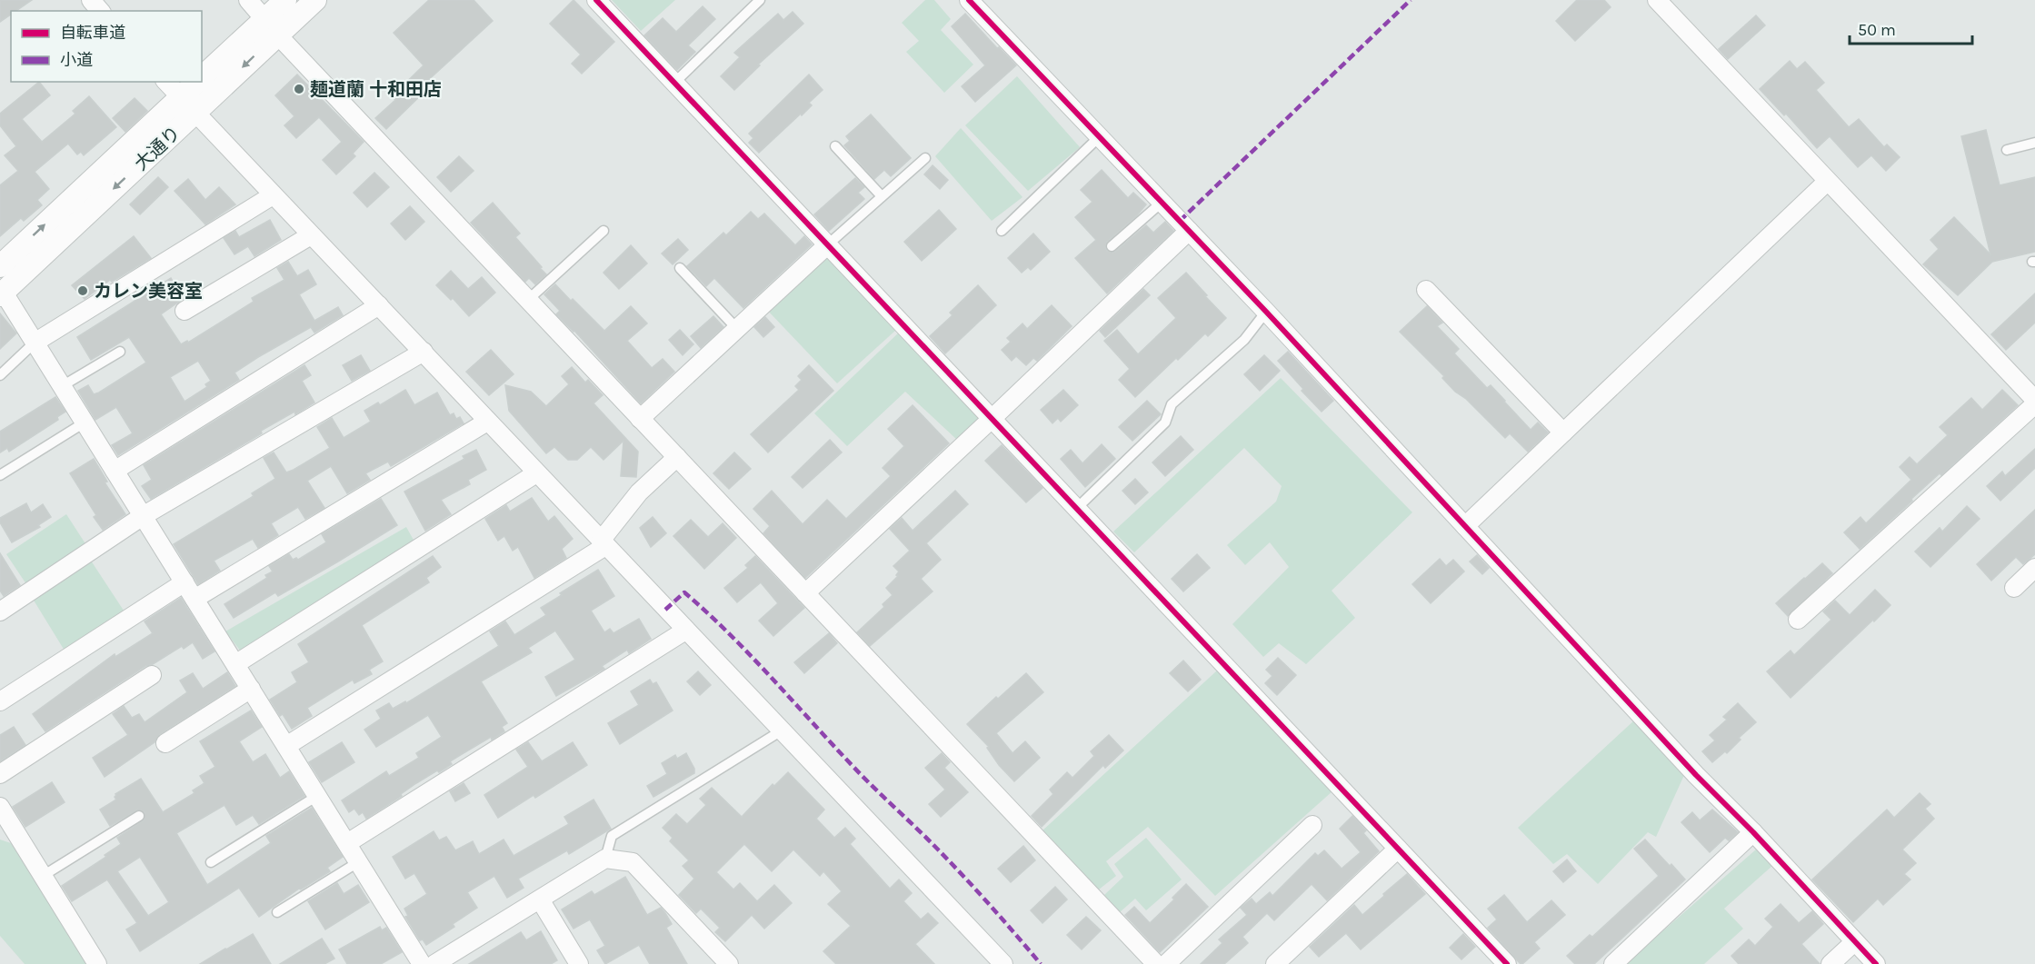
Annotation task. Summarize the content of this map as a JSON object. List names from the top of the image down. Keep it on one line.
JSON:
{"streets":{"street":["大通り"]},"places":["麺道蘭 十和田店","カレン美容室"],"legend":["自転車道","小道"],"scale_bar":"50 m"}
